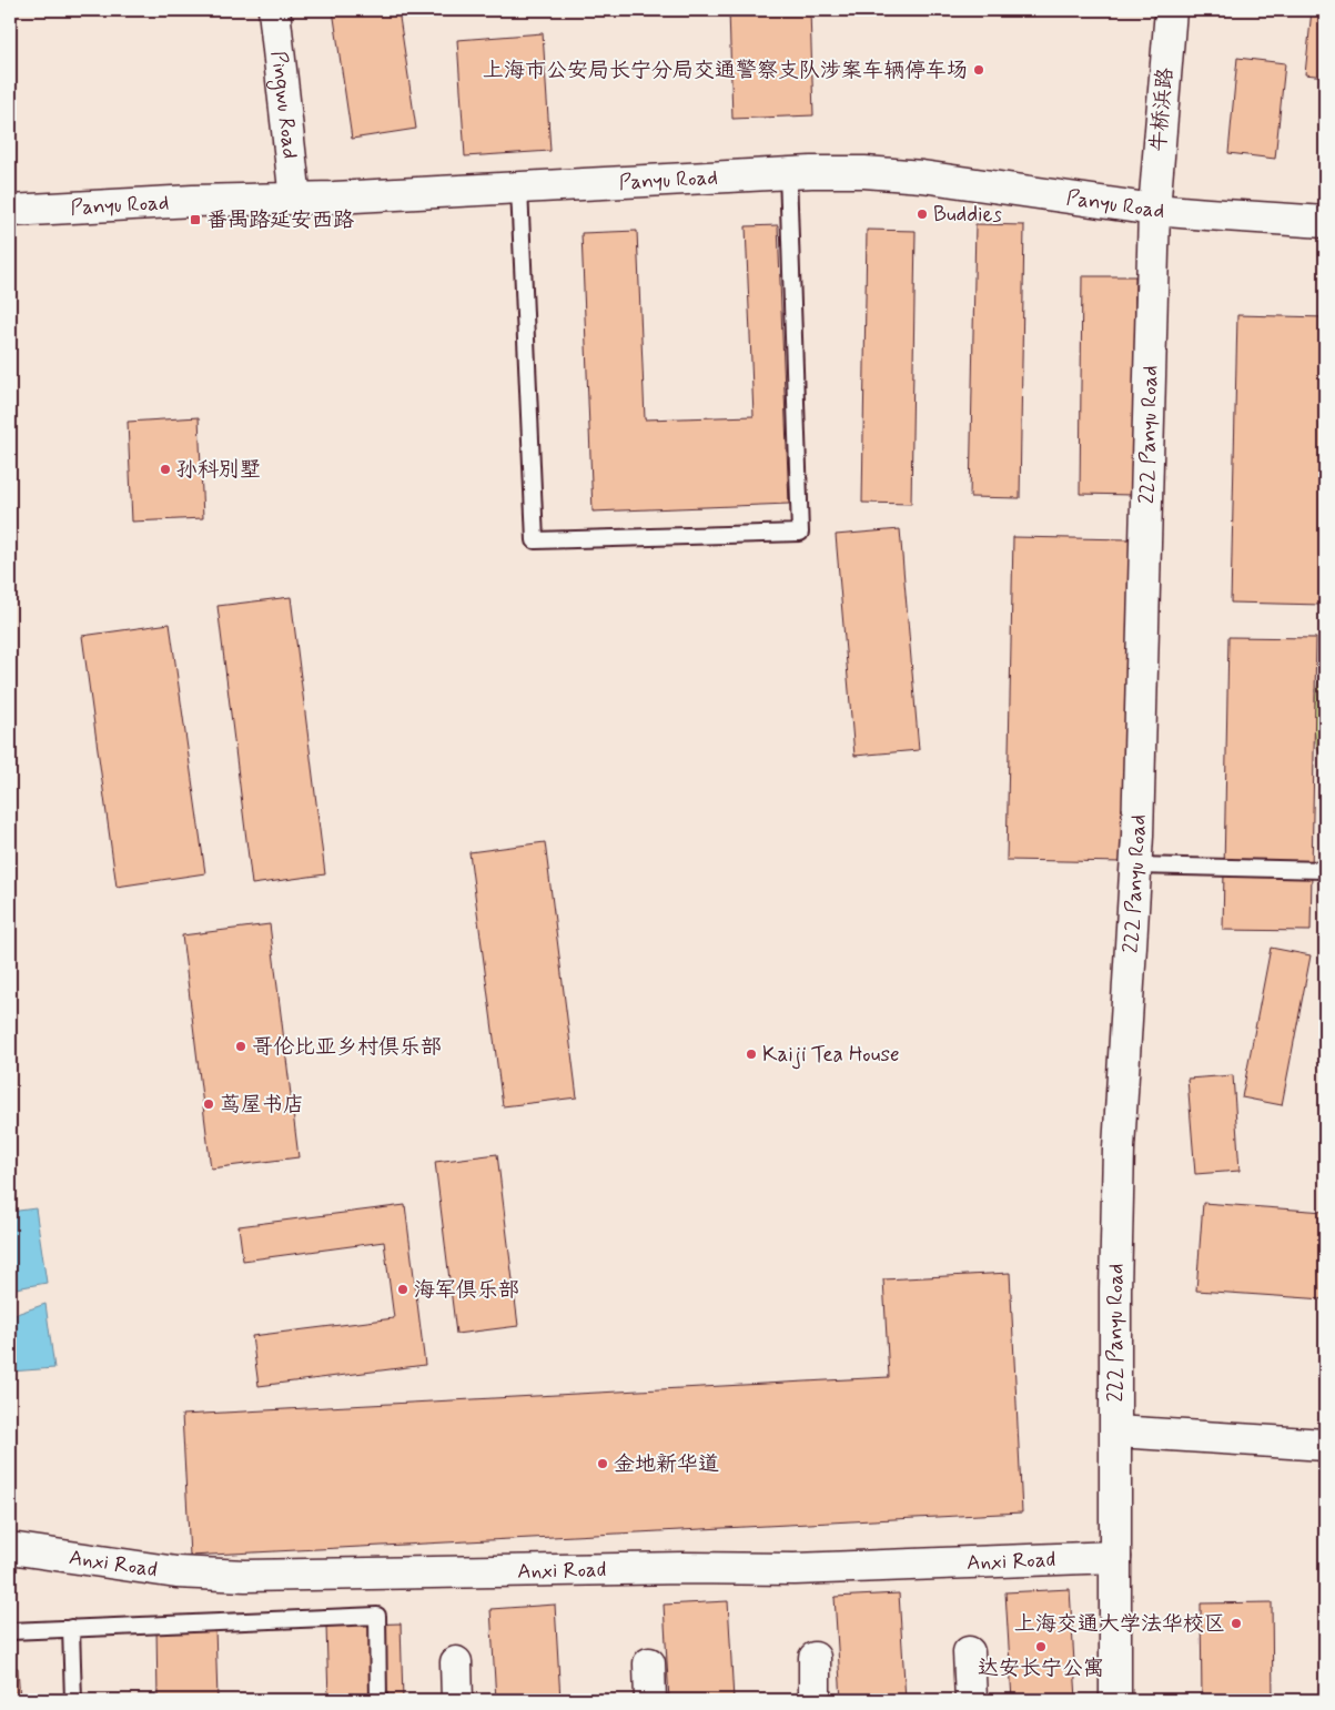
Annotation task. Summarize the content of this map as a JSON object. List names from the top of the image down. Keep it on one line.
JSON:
{"streets":{"street":["Pingwu Road","牛桥浜路","Panyu Road","222 Panyu Road","Anxi Road"]},"crossings":[["Pingwu Road","Panyu Road"],["牛桥浜路","Panyu Road"],["牛桥浜路","222 Panyu Road"],["Panyu Road","222 Panyu Road"],["222 Panyu Road","Anxi Road"]],"places":{"other":["上海市公安局长宁分局交通警察支队涉案车辆停车场","Buddies","孙科别墅","哥伦比亚乡村俱乐部","Kaiji Tea House","茑屋书店","海军俱乐部","金地新华道","上海交通大学法华校区","达安长宁公寓"],"transit":["番禺路延安西路"]}}
